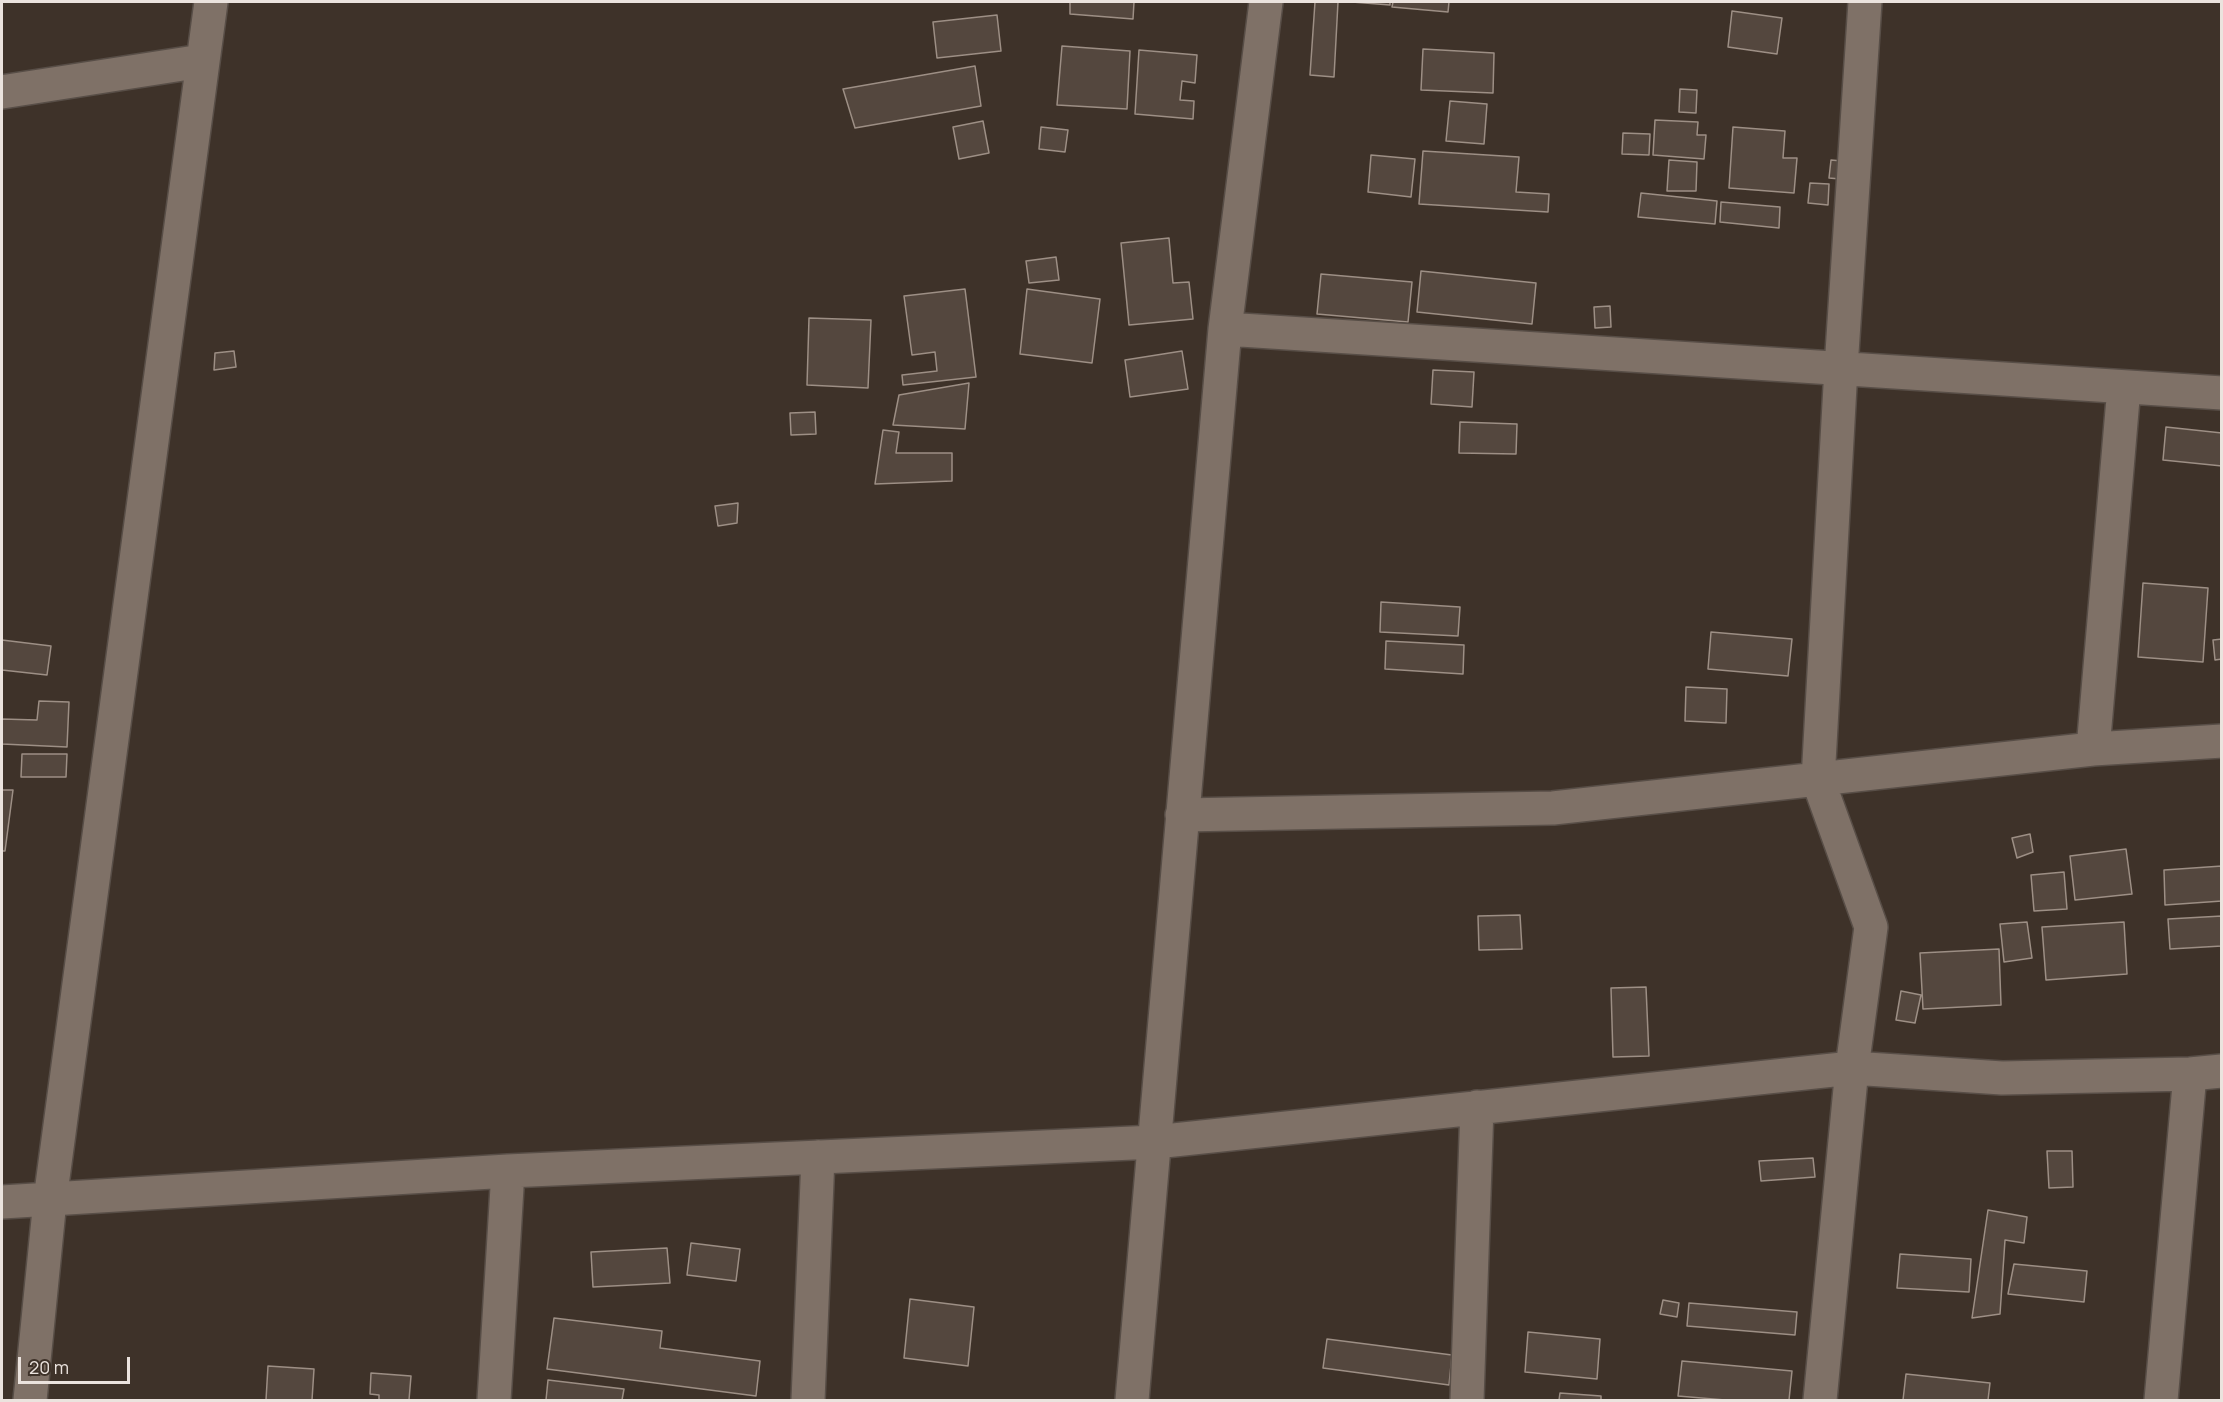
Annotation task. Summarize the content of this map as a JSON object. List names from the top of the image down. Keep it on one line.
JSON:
{"scale_bar":"20 m"}
